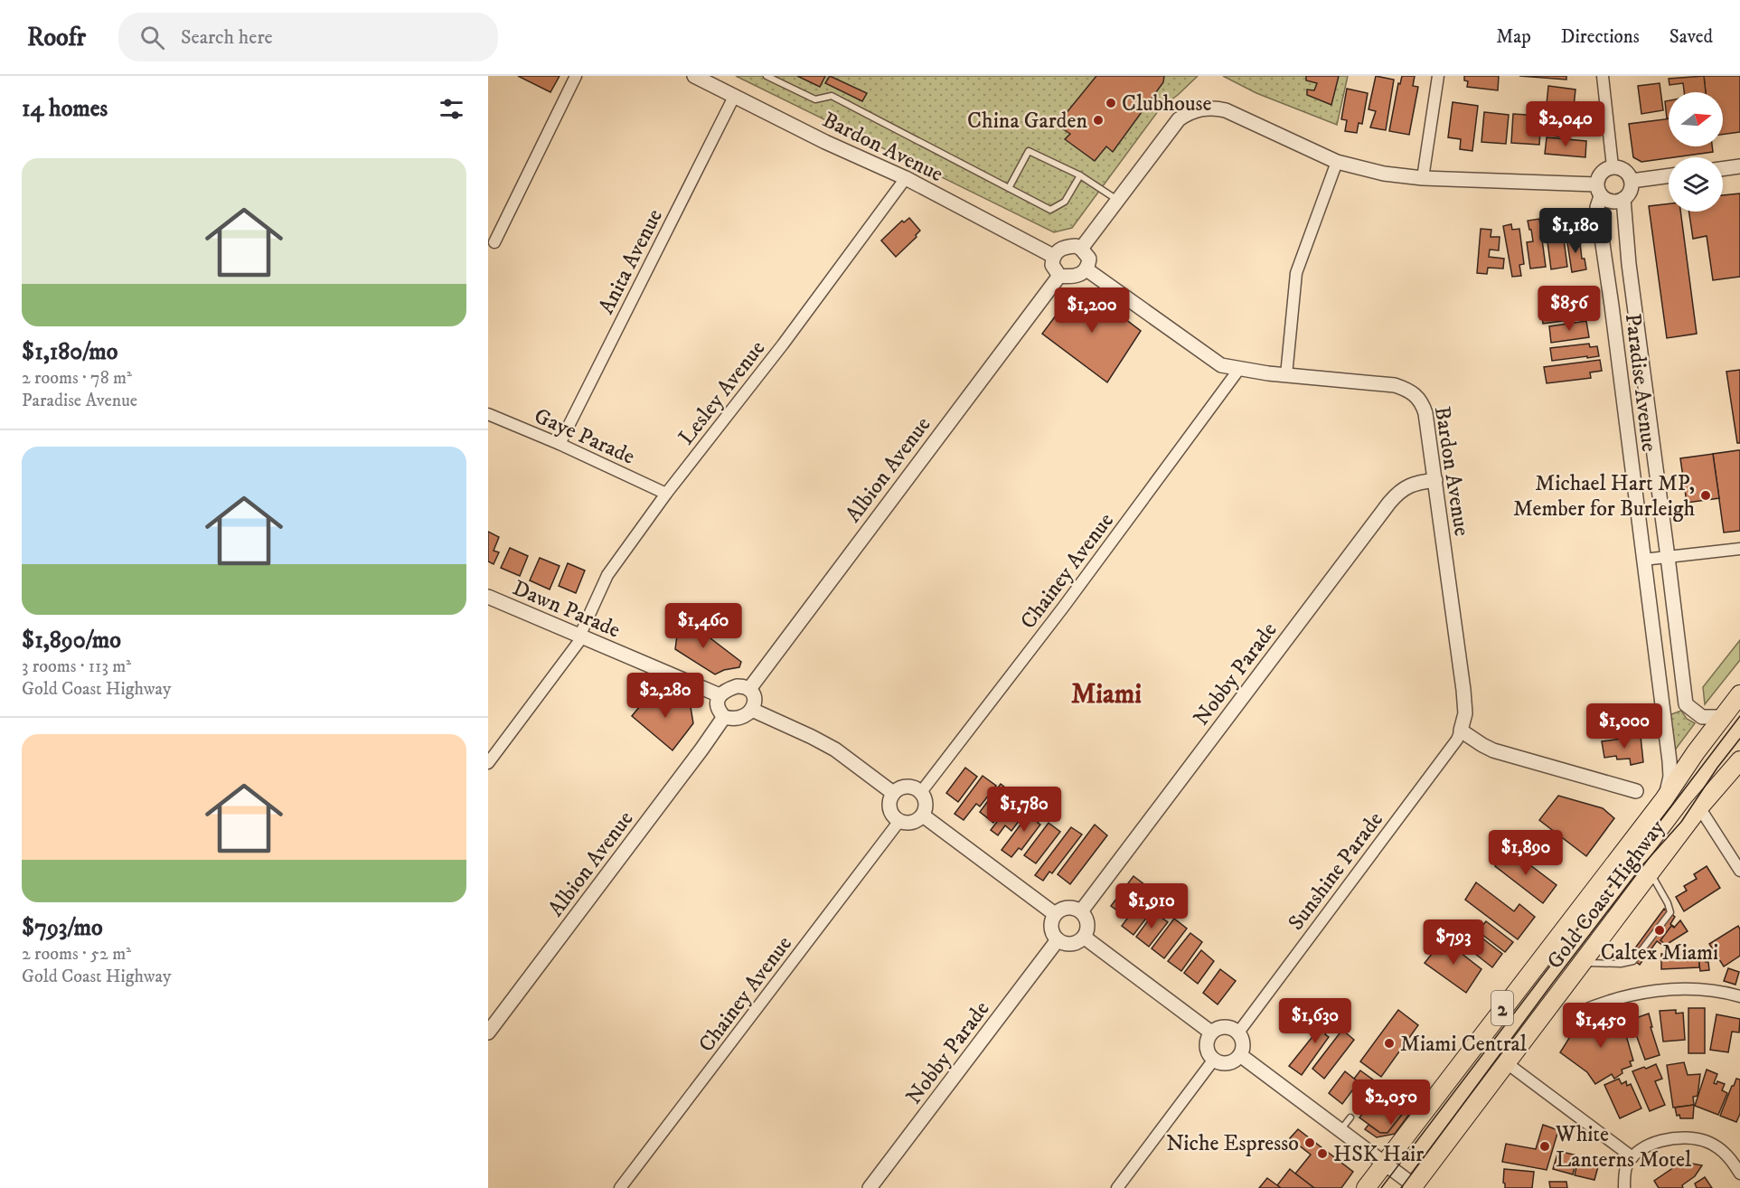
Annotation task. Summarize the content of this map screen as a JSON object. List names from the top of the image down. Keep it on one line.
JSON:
{"streets":{"highway":["Gold Coast Highway","2"],"street":["Bardon Avenue","Anita Avenue","Paradise Avenue","Lesley Avenue","Gaye Parade","Albion Avenue","Chainey Avenue","Dawn Parade","Nobby Parade","Sunshine Parade"]},"crossings":[["Bardon Avenue","Anita Avenue"],["Bardon Avenue","Lesley Avenue"],["Bardon Avenue","Albion Avenue"],["Bardon Avenue","Chainey Avenue"],["Bardon Avenue","Nobby Parade"],["Bardon Avenue","Sunshine Parade"],["Anita Avenue","Gaye Parade"],["Paradise Avenue","Gold Coast Highway"],["Lesley Avenue","Gaye Parade"],["Lesley Avenue","Dawn Parade"],["Albion Avenue","Dawn Parade"]],"districts":["Miami"],"places":["Clubhouse","China Garden","Michael Hart MP, Member for Burleigh","Caltex Miami","Miami Central","Niche Espresso","White Lanterns Motel","HSK Hair"],"north":"right","page":{"header":"Roofr","search":"Search here","nav":["Map","Directions","Saved"],"heading":"14 homes","price":["$2,040","$1,180","$856","$1,200","$1,460","$2,280","$1,000","$1,780","$1,890","$1,910","$793","$1,630","$1,450","$2,050"],"list":[{"name":"$1,180/mo","note":"2 rooms · 78 m² · Paradise Avenue"},{"name":"$1,890/mo","note":"3 rooms · 113 m² · Gold Coast Highway"},{"name":"$793/mo","note":"2 rooms · 52 m² · Gold Coast Highway"}]}}
